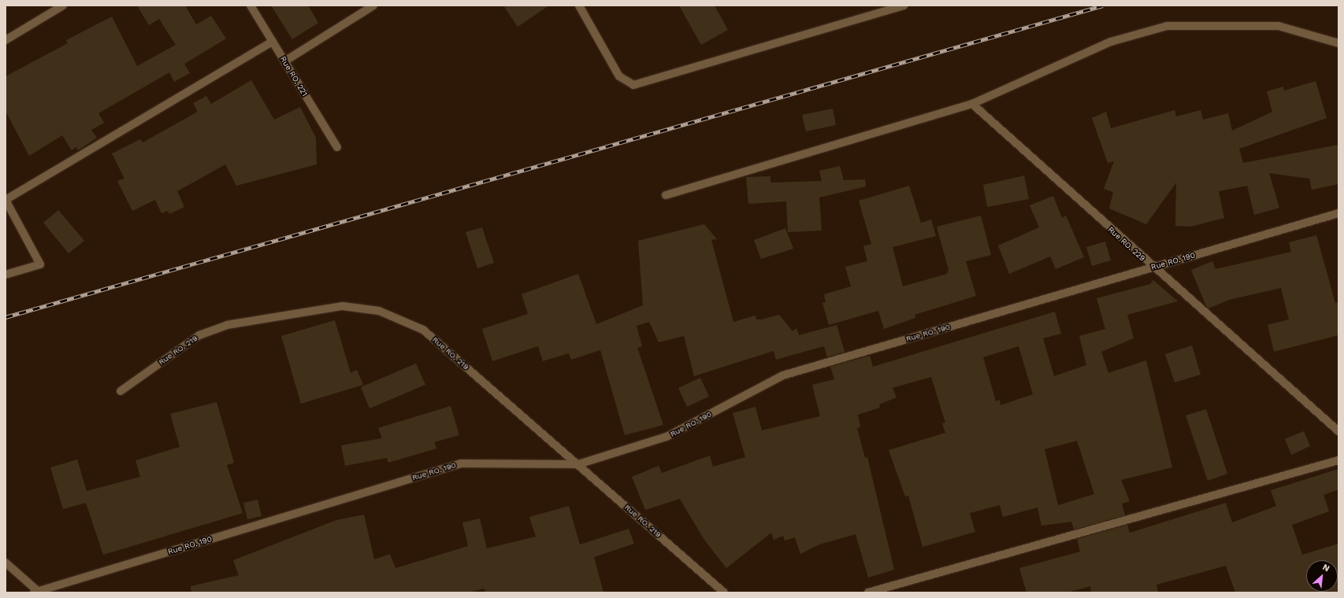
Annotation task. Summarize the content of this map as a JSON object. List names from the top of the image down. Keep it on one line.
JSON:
{"streets":{"street":["Rue RO. 221","Rue RO. 229","Rue RO. 190","Rue RO. 219"]},"crossings":[["Rue RO. 229","Rue RO. 190"],["Rue RO. 190","Rue RO. 219"]],"north":"top right"}
